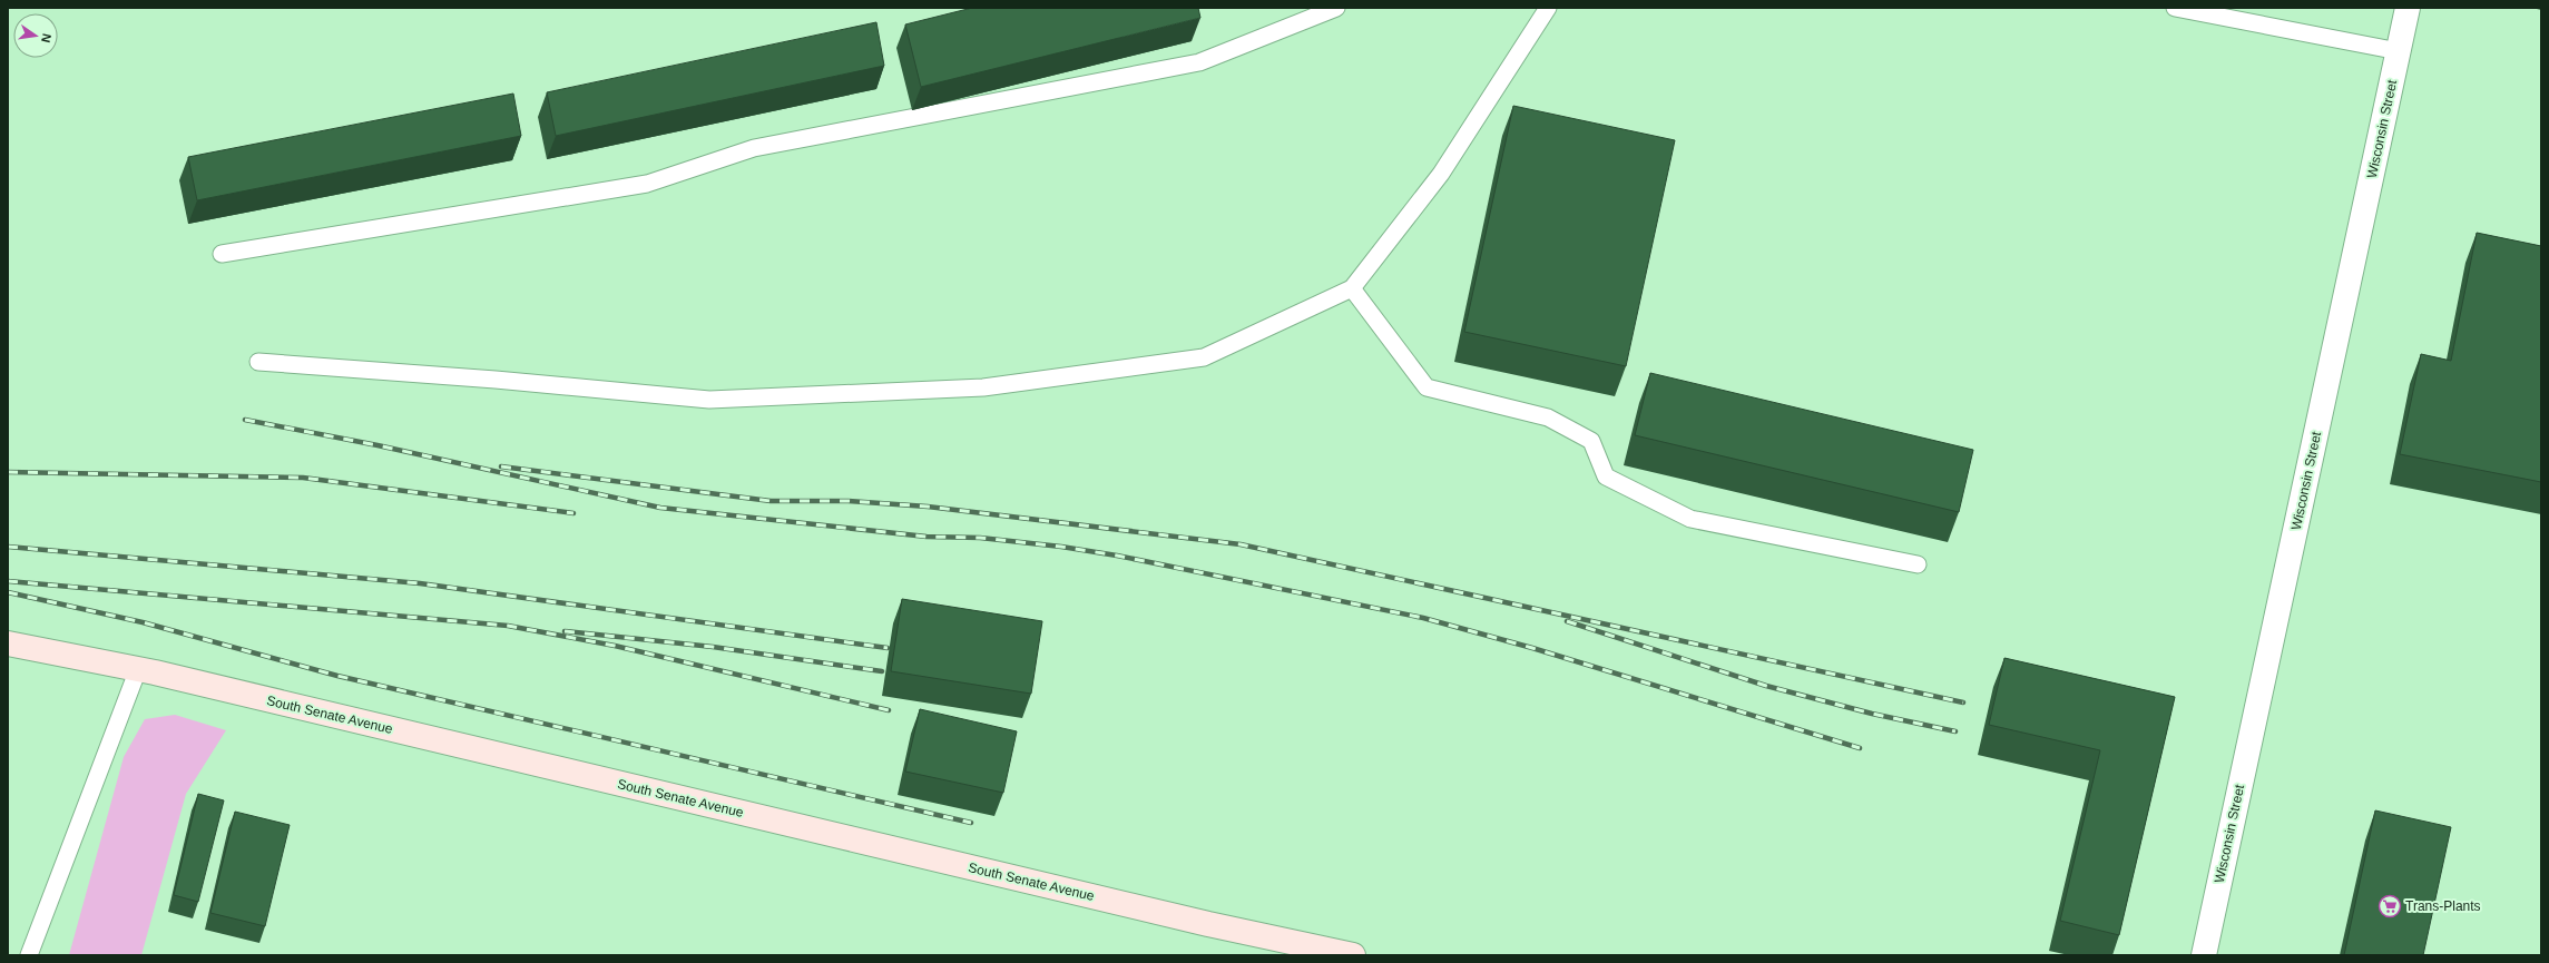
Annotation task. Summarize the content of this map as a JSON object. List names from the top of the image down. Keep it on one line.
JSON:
{"streets":{"street":["Wisconsin Street","South Senate Avenue"]},"places":{"supermarket":["Trans-Plants"]},"north":"right"}
